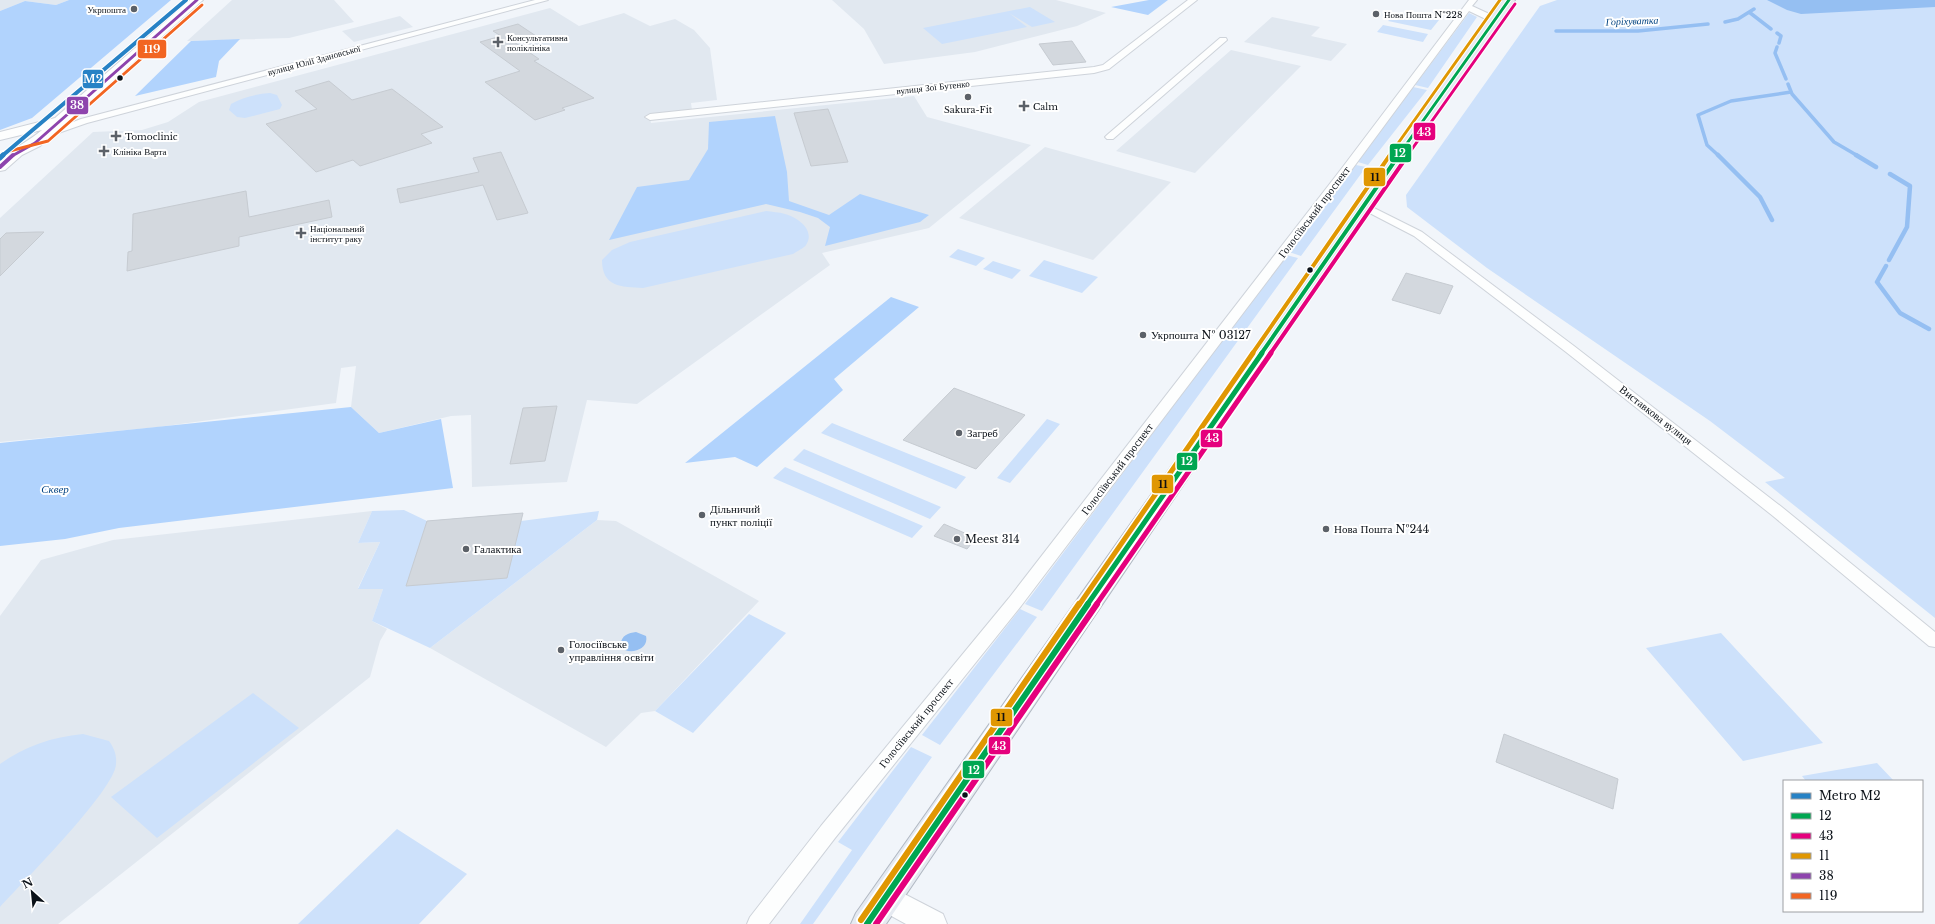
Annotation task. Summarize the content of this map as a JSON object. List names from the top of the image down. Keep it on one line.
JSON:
{"streets":{"main road":["вулиця Юлії Здановської"],"street":["вулиця Зої Бутенко","Голосіївський проспект","Виставкова вулиця"]},"water":["Горіхуватка"],"parks":["Сквер"],"places":{"other":["Укрпошта","Нова Пошта №228","Sakura-Fit","Укрпошта № 03127","Загреб","Дільничий пункт поліції","Нова Пошта №244","Meest 314","Галактика","Голосіївське управління освіти"],"health":["Консультативна поліклініка","Calm","Tomoclinic","Клініка Варта","Національний інститут раку"]},"lines":["metro line M2","transit line 12","transit line 11","transit line 38","transit line 43","transit line 119"],"legend":["Metro M2","12","43","11","38","119"],"north":"top left"}
